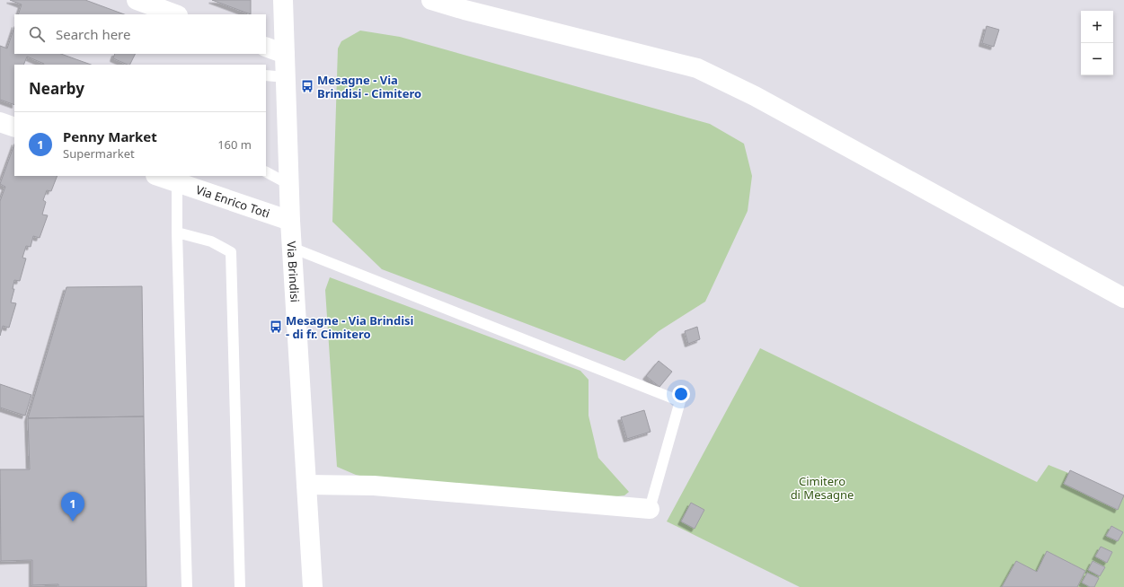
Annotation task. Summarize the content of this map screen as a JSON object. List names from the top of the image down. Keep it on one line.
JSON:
{"streets":{"main road":["Via Enrico Toti","Via Brindisi"]},"crossings":[["Via Enrico Toti","Via Brindisi"]],"parks":["Cimitero di Mesagne"],"places":{"bus stop":["Mesagne - Via Brindisi - Cimitero","Mesagne - Via Brindisi - di fr. Cimitero"]},"page":{"map_buttons":["+","−"],"search":"Search here","heading":"Nearby","list":[{"mark":"1","name":"Penny Market","note":"Supermarket","value":"160 m"}],"pins":"1"}}
